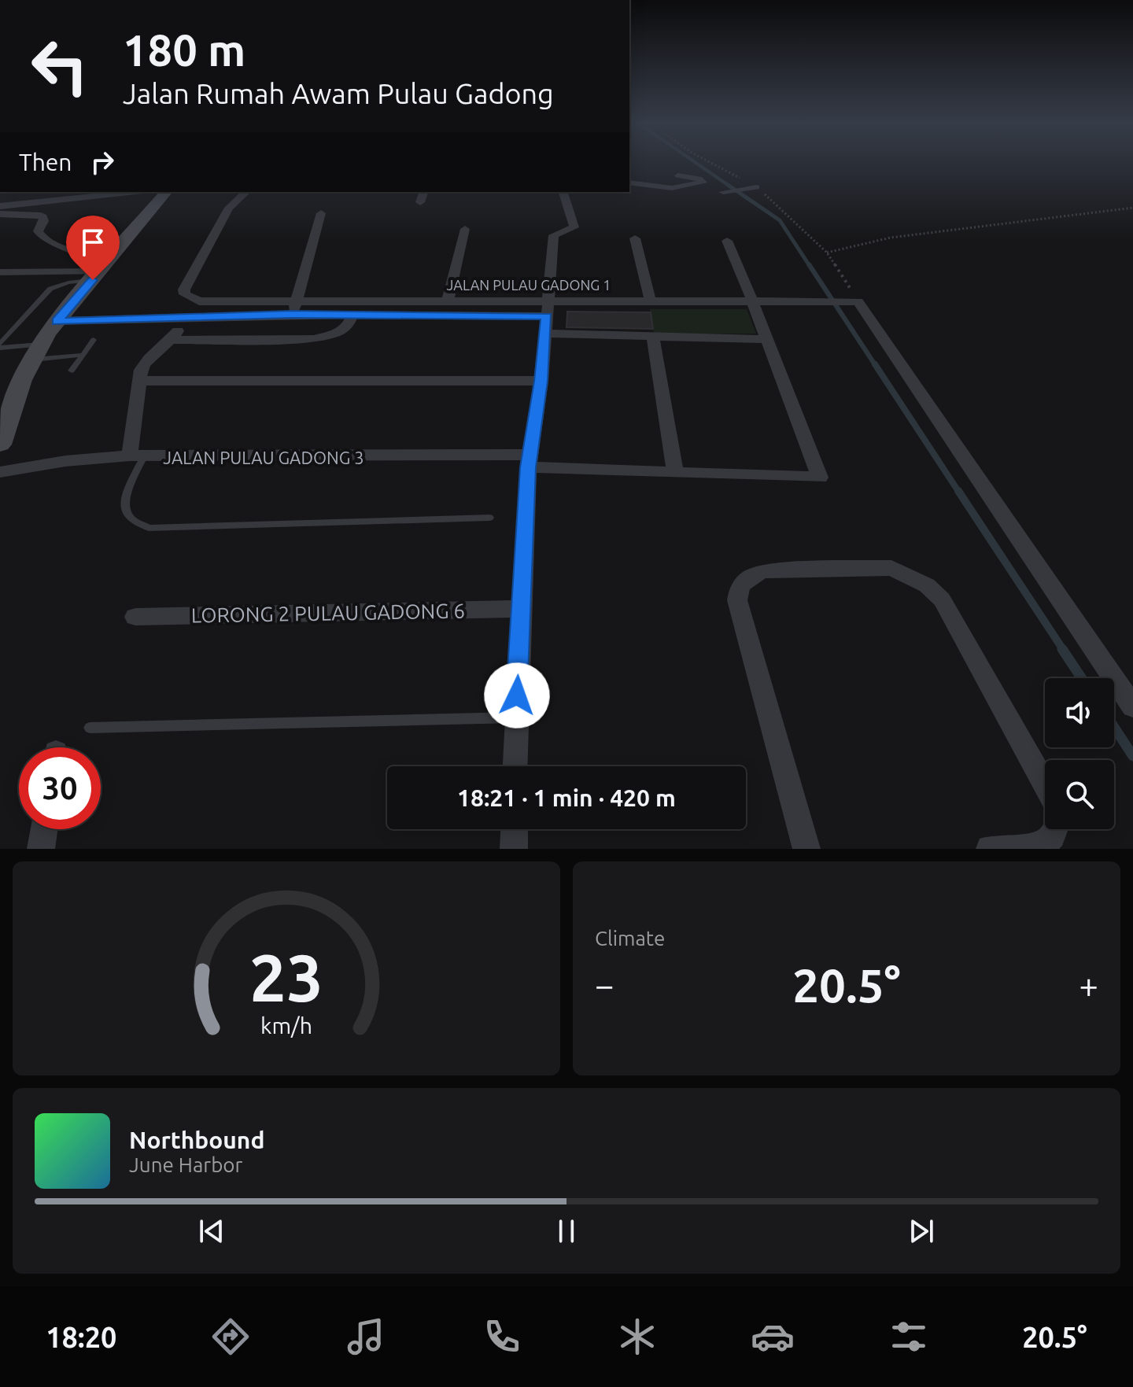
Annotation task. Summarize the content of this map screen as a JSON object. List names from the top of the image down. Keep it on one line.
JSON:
{"streets":{"street":["JALAN PULAU GADONG 1","JALAN PULAU GADONG 3","LORONG 2 PULAU GADONG 6"]},"page":{"turn":["180 m","Jalan Rumah Awam Pulau Gadong"],"then":"Then","limit":"30","trip":"18:21 · 1 min · 420 m","tile":"Climate","heat":["−","20.5°","+"],"song":["Northbound","June Harbor"],"tabs":["18:20","20.5°"],"gauge":["23","km/h"]}}
